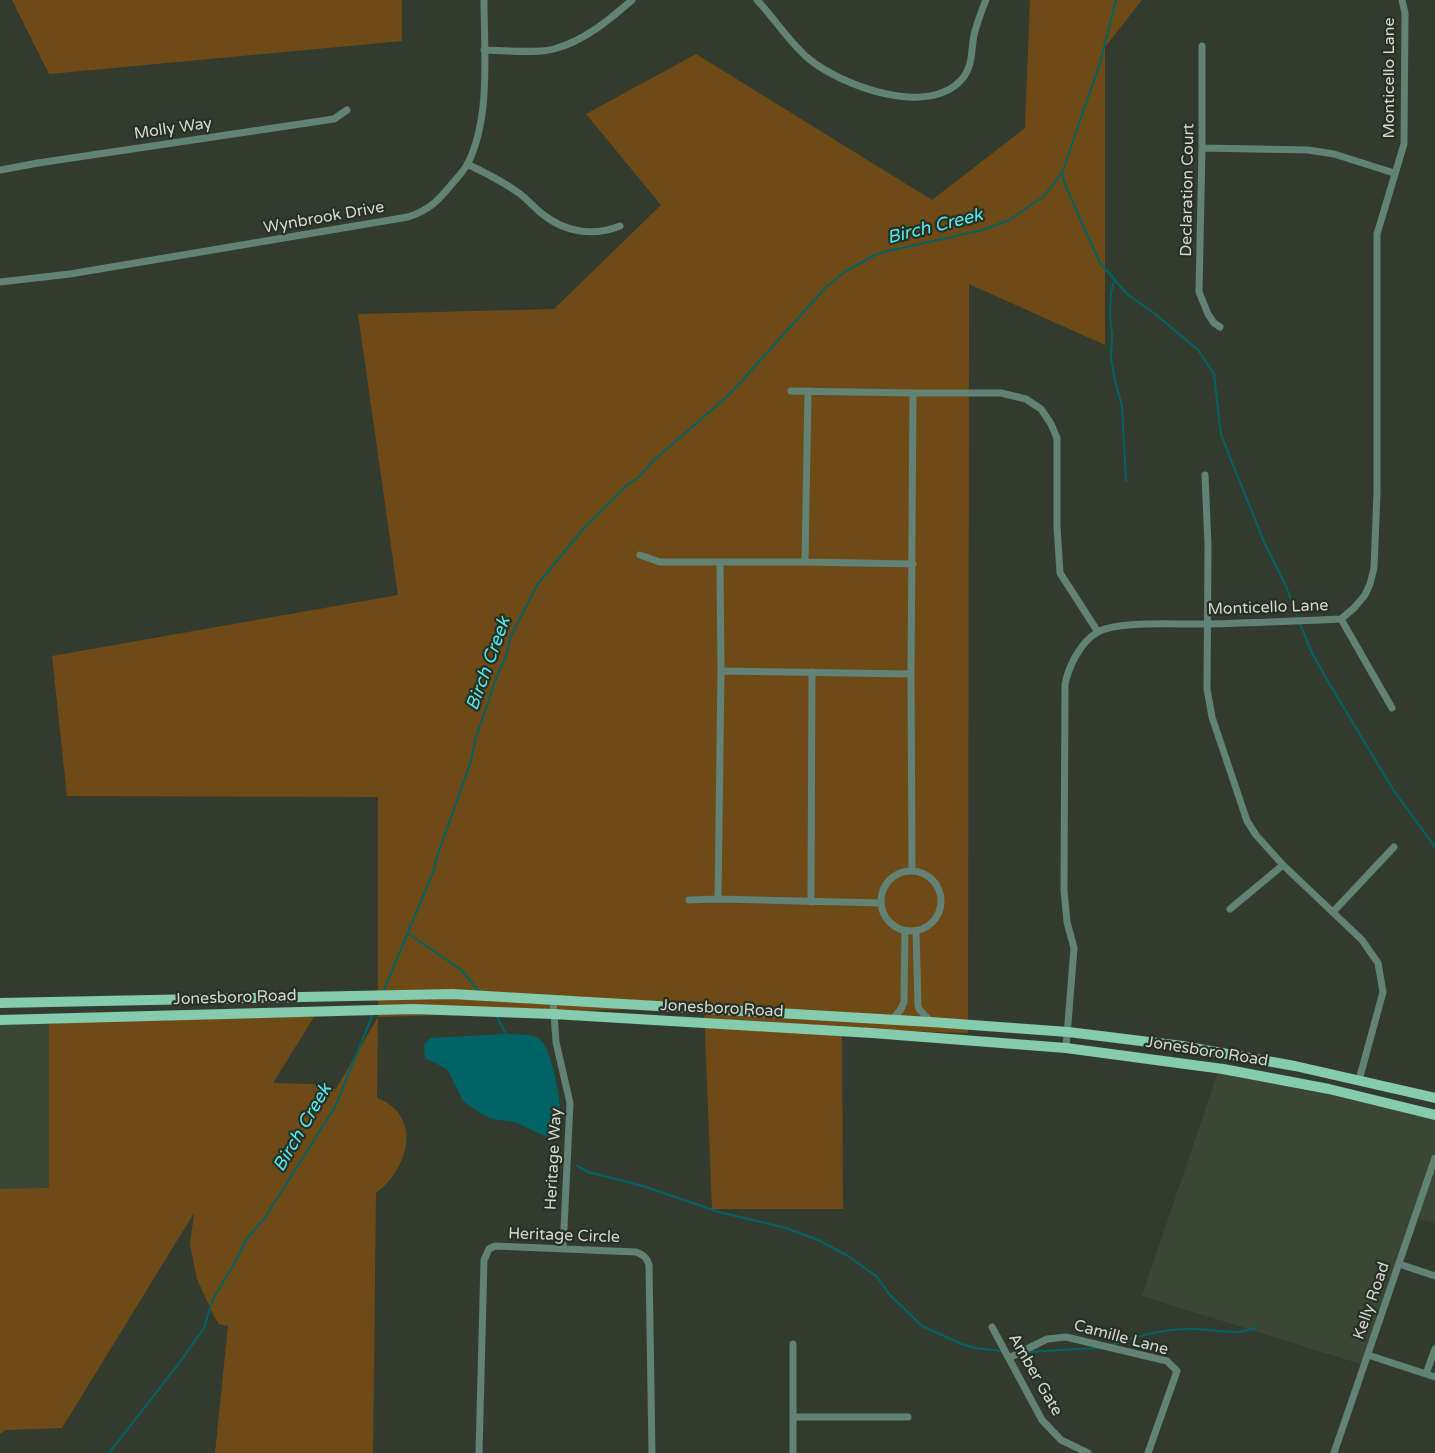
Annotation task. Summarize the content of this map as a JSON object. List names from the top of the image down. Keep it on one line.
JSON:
{"streets":{"main road":["Jonesboro Road"],"street":["Monticello Lane","Molly Way","Declaration Court","Wynbrook Drive","Heritage Way","Heritage Circle","Kelly Road","Camille Lane","Amber Gate"]},"crossings":[["Jonesboro Road","Heritage Way"],["Heritage Way","Heritage Circle"],["Camille Lane","Amber Gate"]],"water":["Birch Creek"]}
